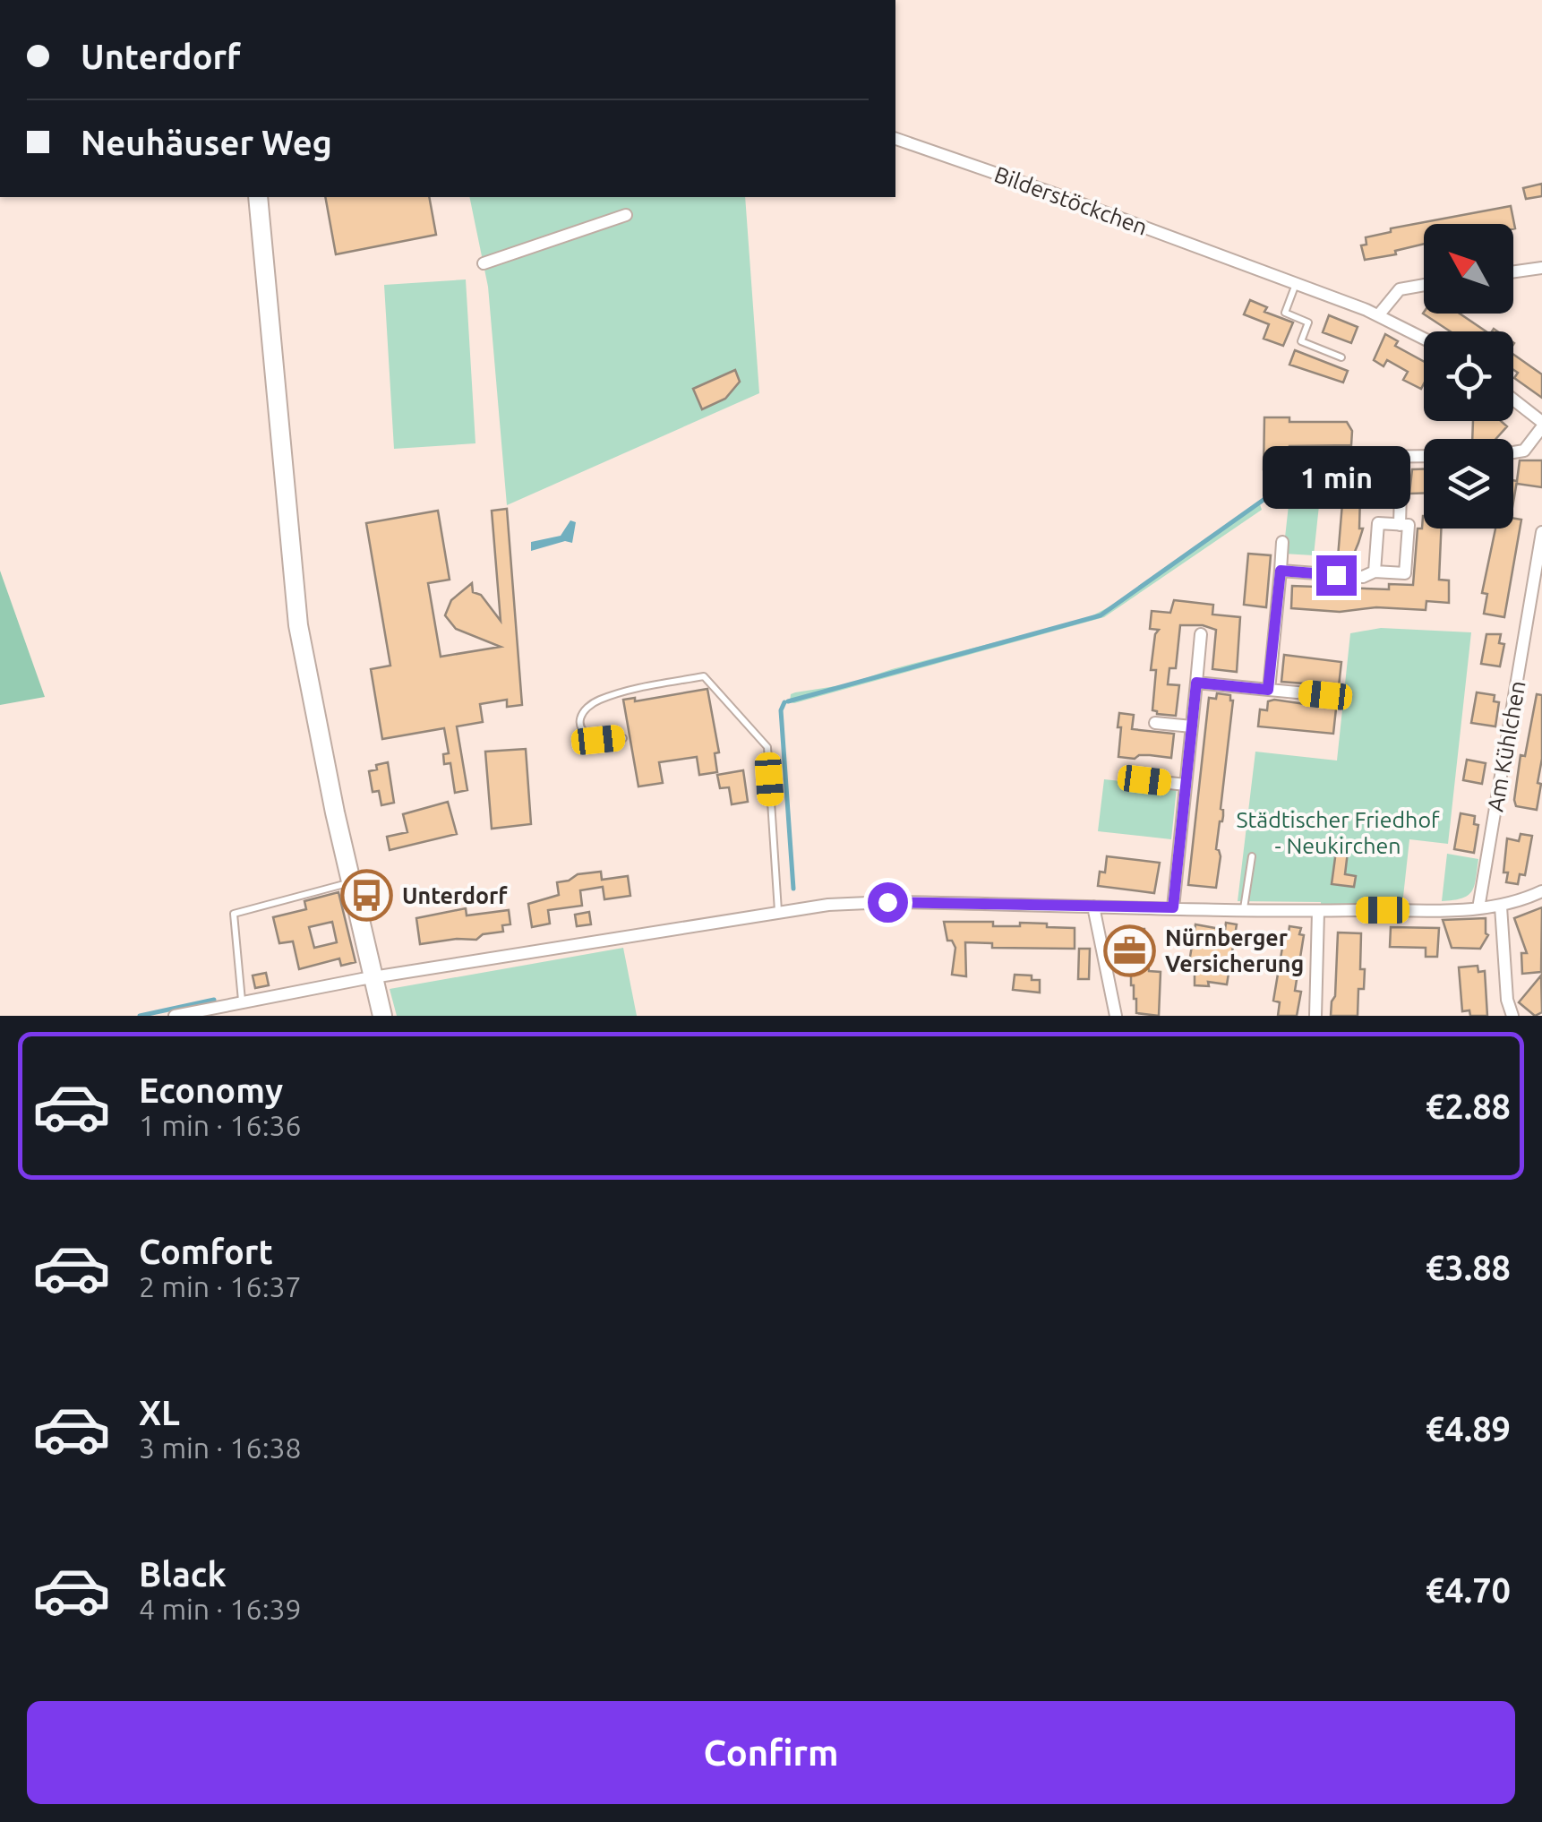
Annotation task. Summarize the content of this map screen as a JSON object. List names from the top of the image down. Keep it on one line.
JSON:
{"streets":{"street":["Bilderstöckchen","Am Kühlchen"]},"parks":["Städtischer Friedhof - Neukirchen"],"places":{"bus stop":["Unterdorf"],"office":["Nürnberger Versicherung"]},"north":"top left","page":{"banner":["Unterdorf","Neuhäuser Weg"],"bubble":"1 min","list":[{"name":"Economy","note":"1 min · 16:36","value":"€2.88"},{"name":"Comfort","note":"2 min · 16:37","value":"€3.88"},{"name":"XL","note":"3 min · 16:38","value":"€4.89"},{"name":"Black","note":"4 min · 16:39","value":"€4.70"}],"buttons":"Confirm"}}
